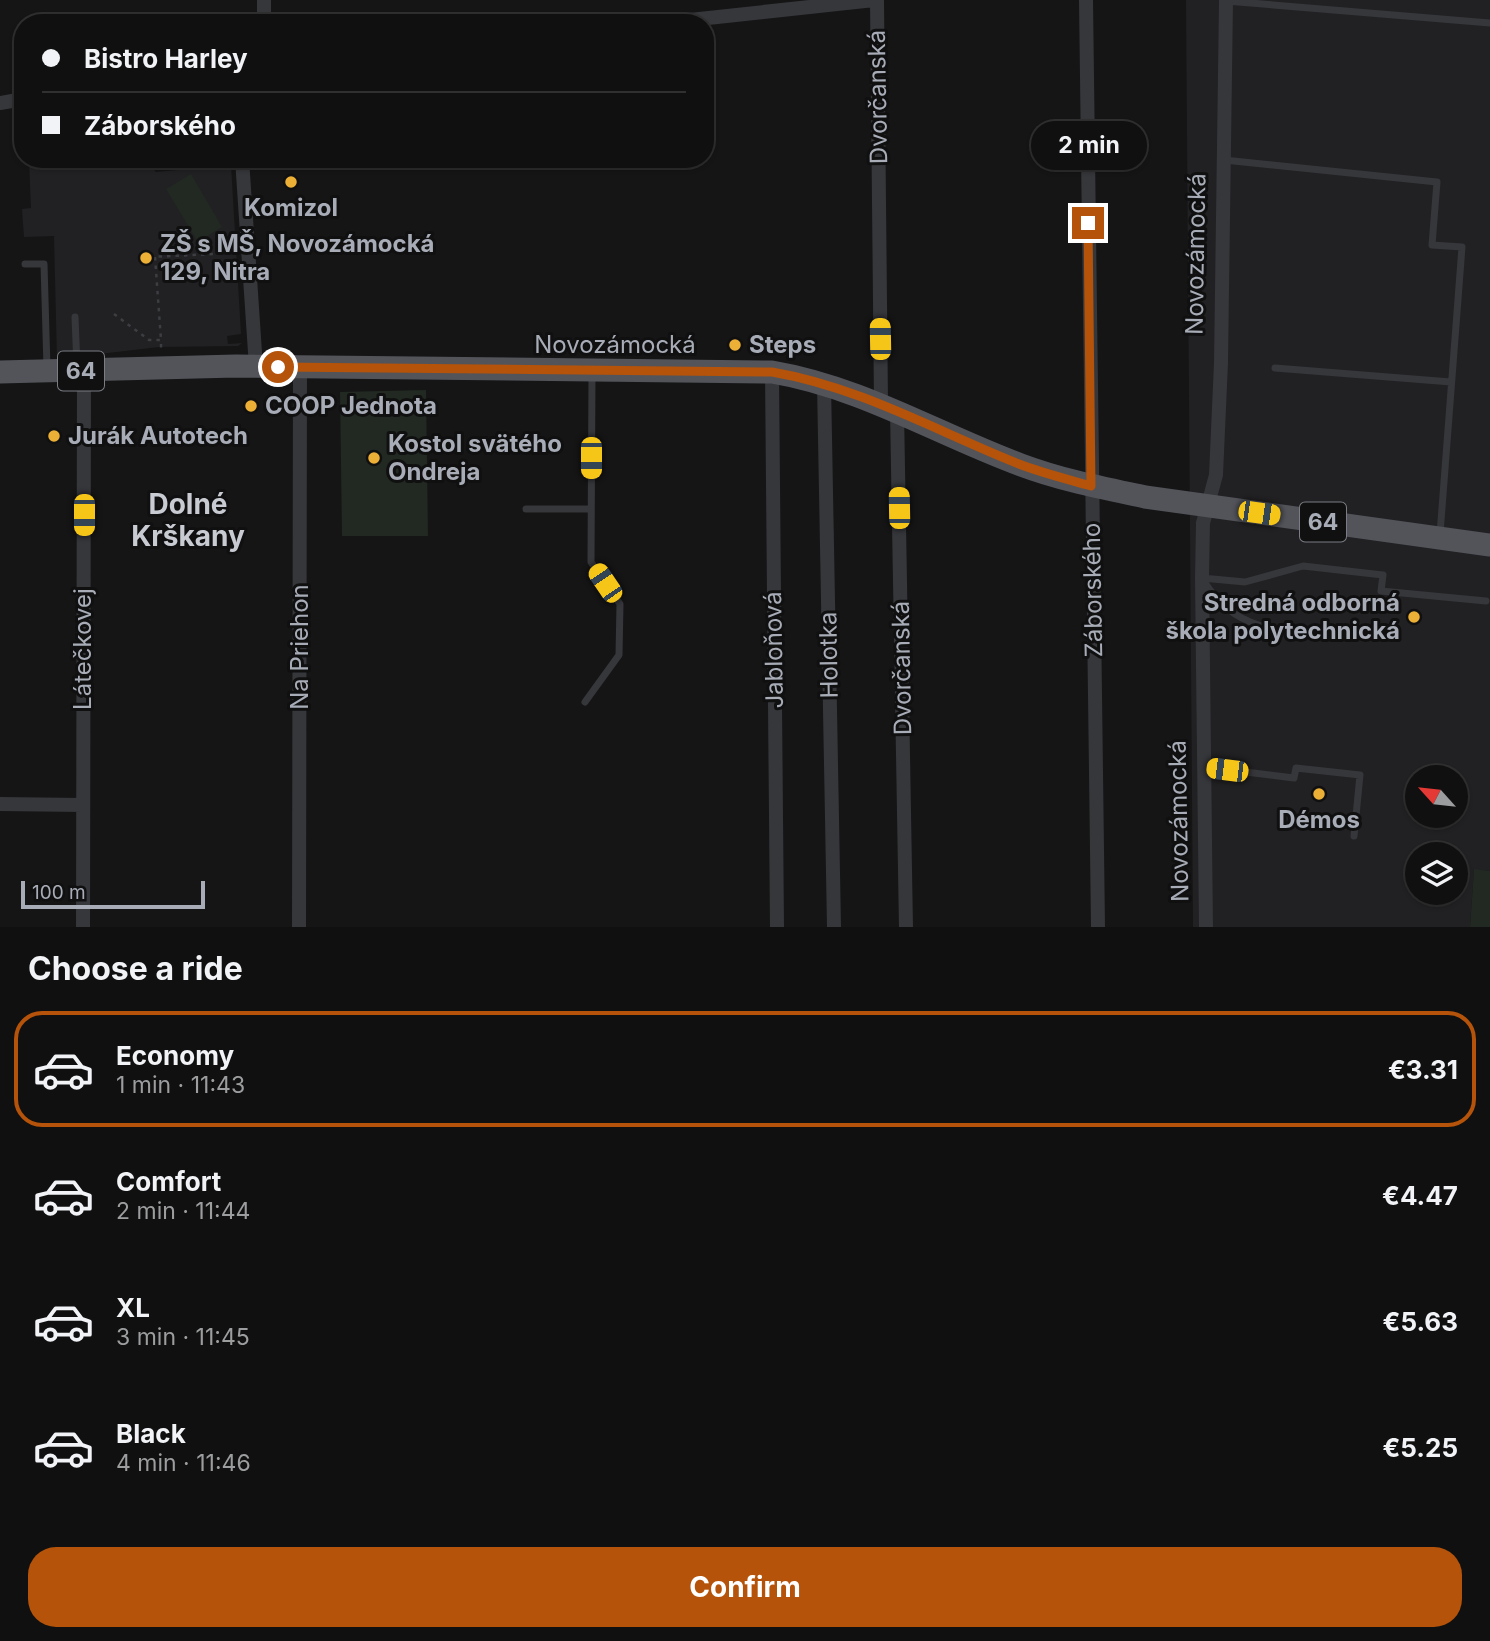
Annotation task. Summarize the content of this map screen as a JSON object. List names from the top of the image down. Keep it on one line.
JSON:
{"streets":{"main road":["Novozámocká","64"],"street":["Dvorčanská","Záborského","Na Priehon","Látečkovej","Jabloňová","Holotka"]},"crossings":[["Dvorčanská","Novozámocká"],["Novozámocká","Záborského"],["Novozámocká","Na Priehon"],["Novozámocká","Látečkovej"],["Novozámocká","Jabloňová"],["Novozámocká","Holotka"]],"districts":["Dolné Krškany"],"places":["Komizol","ZŠ s MŠ, Novozámocká 129, Nitra","Steps","COOP Jednota","Jurák Autotech","Kostol svätého Ondreja","Stredná odborná škola polytechnická","Démos"],"scale_bar":"100 m","north":"top left","page":{"banner":["Bistro Harley","Záborského"],"bubble":"2 min","scale":"100 m","heading":"Choose a ride","list":[{"name":"Economy","note":"1 min · 11:43","value":"€3.31"},{"name":"Comfort","note":"2 min · 11:44","value":"€4.47"},{"name":"XL","note":"3 min · 11:45","value":"€5.63"},{"name":"Black","note":"4 min · 11:46","value":"€5.25"}],"buttons":"Confirm"}}
